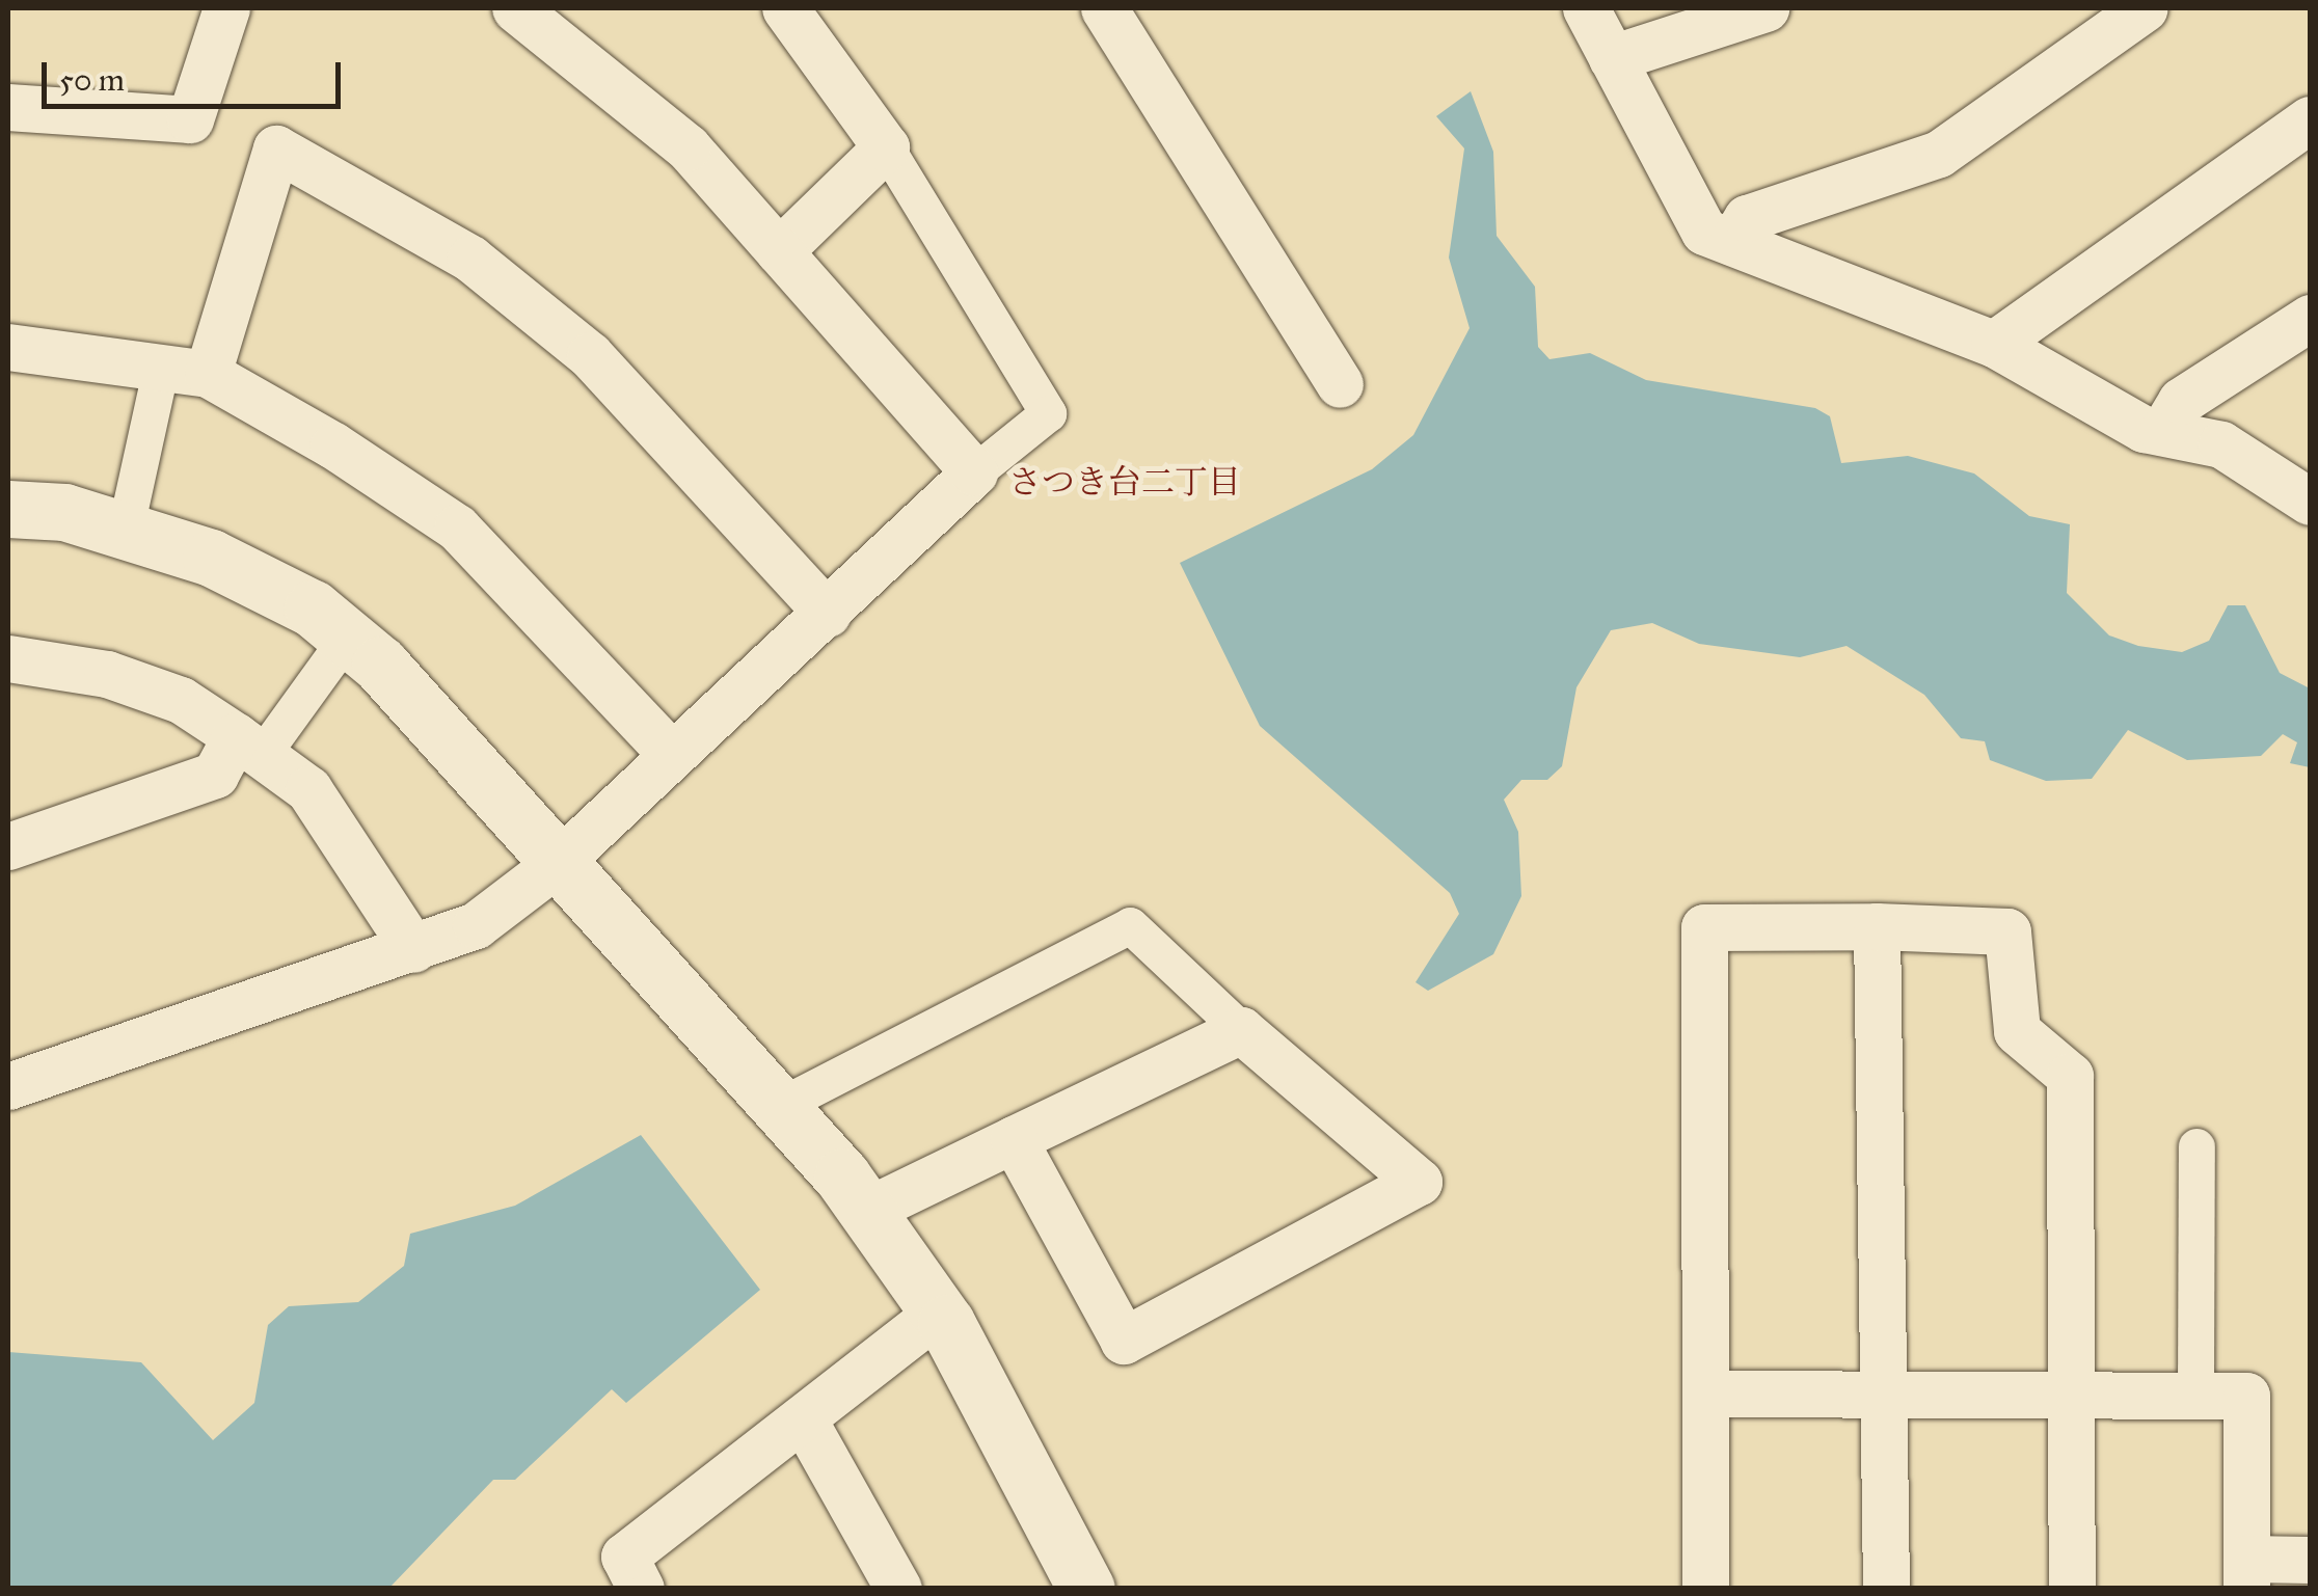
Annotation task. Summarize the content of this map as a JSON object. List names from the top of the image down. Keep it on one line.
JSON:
{"districts":["さつき台二丁目"],"scale_bar":"50 m"}
